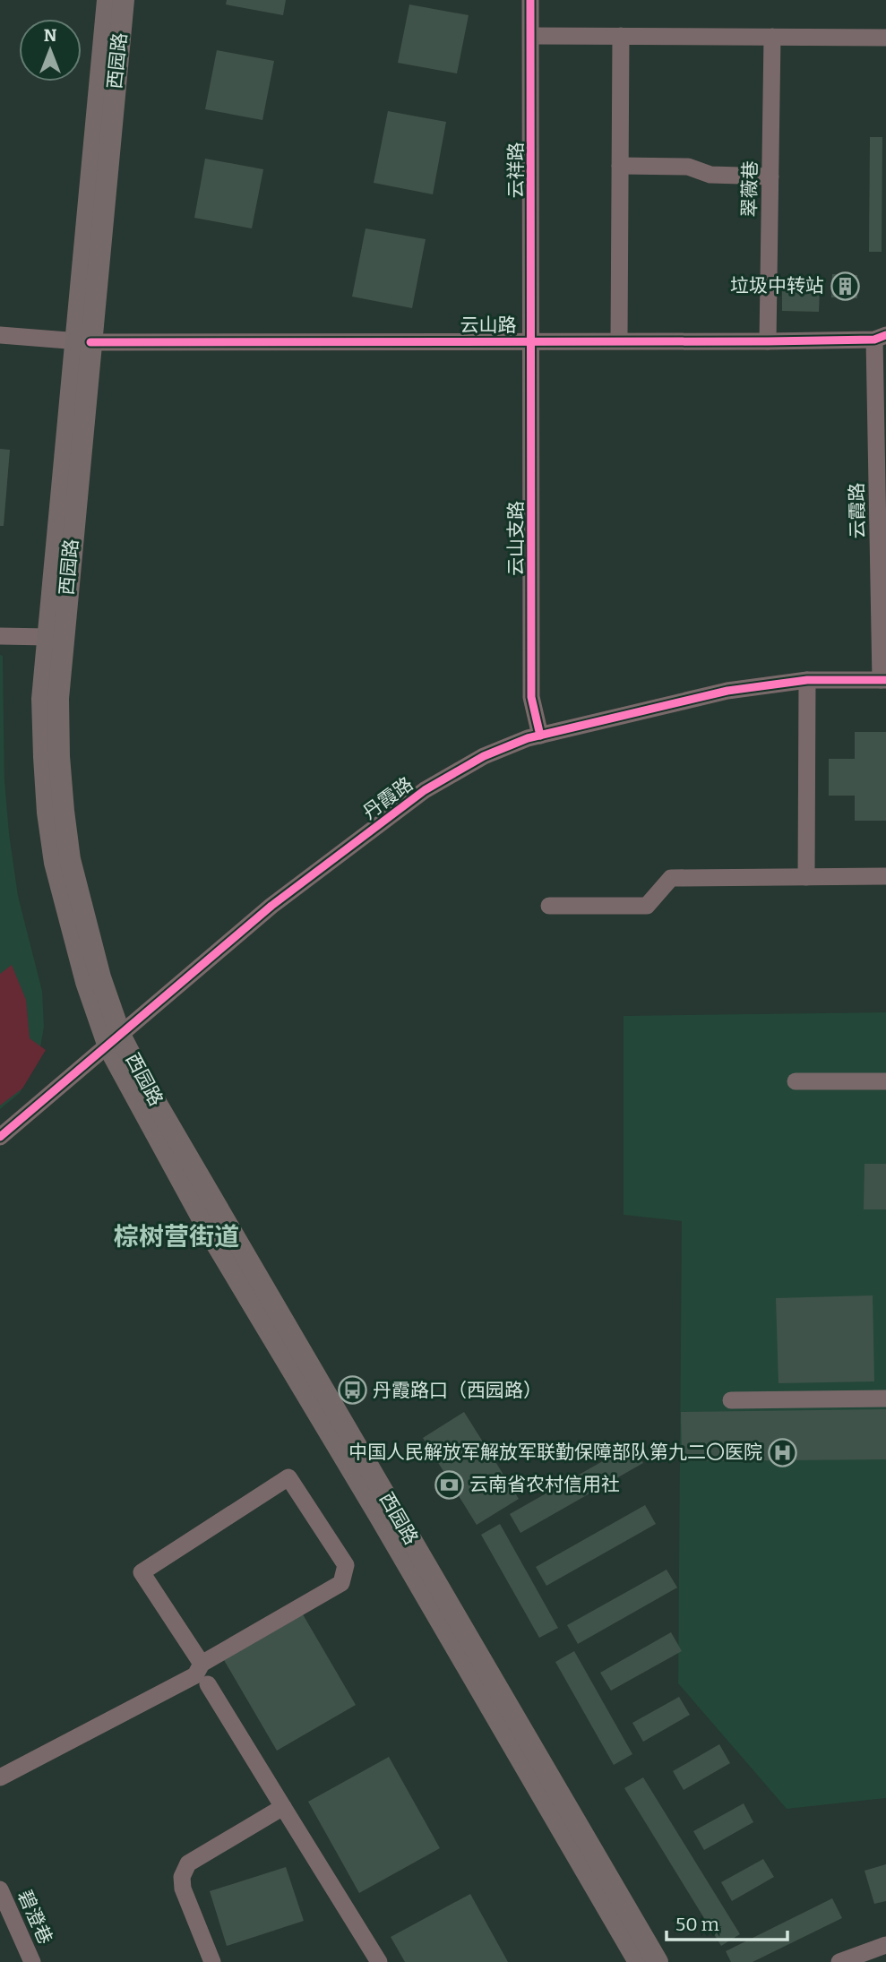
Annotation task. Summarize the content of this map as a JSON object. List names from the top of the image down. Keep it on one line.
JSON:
{"streets":{"main road":["西园路"],"street":["云祥路","翠薇巷","云山路","云霞路","云山支路","丹霞路","碧澄巷"]},"crossings":[["西园路","云山路"],["西园路","丹霞路"],["云祥路","云山路"],["云祥路","云山支路"],["翠薇巷","云山路"],["云山路","云霞路"],["云山路","云山支路"],["云霞路","丹霞路"],["云山支路","丹霞路"]],"districts":["棕树营街道"],"places":{"building":["垃圾中转站"],"bus stop":["丹霞路口（西园路）"],"hospital":["中国人民解放军解放军联勤保障部队第九二〇医院"],"bank":["云南省农村信用社"]},"scale_bar":"50 m","north":"top"}
